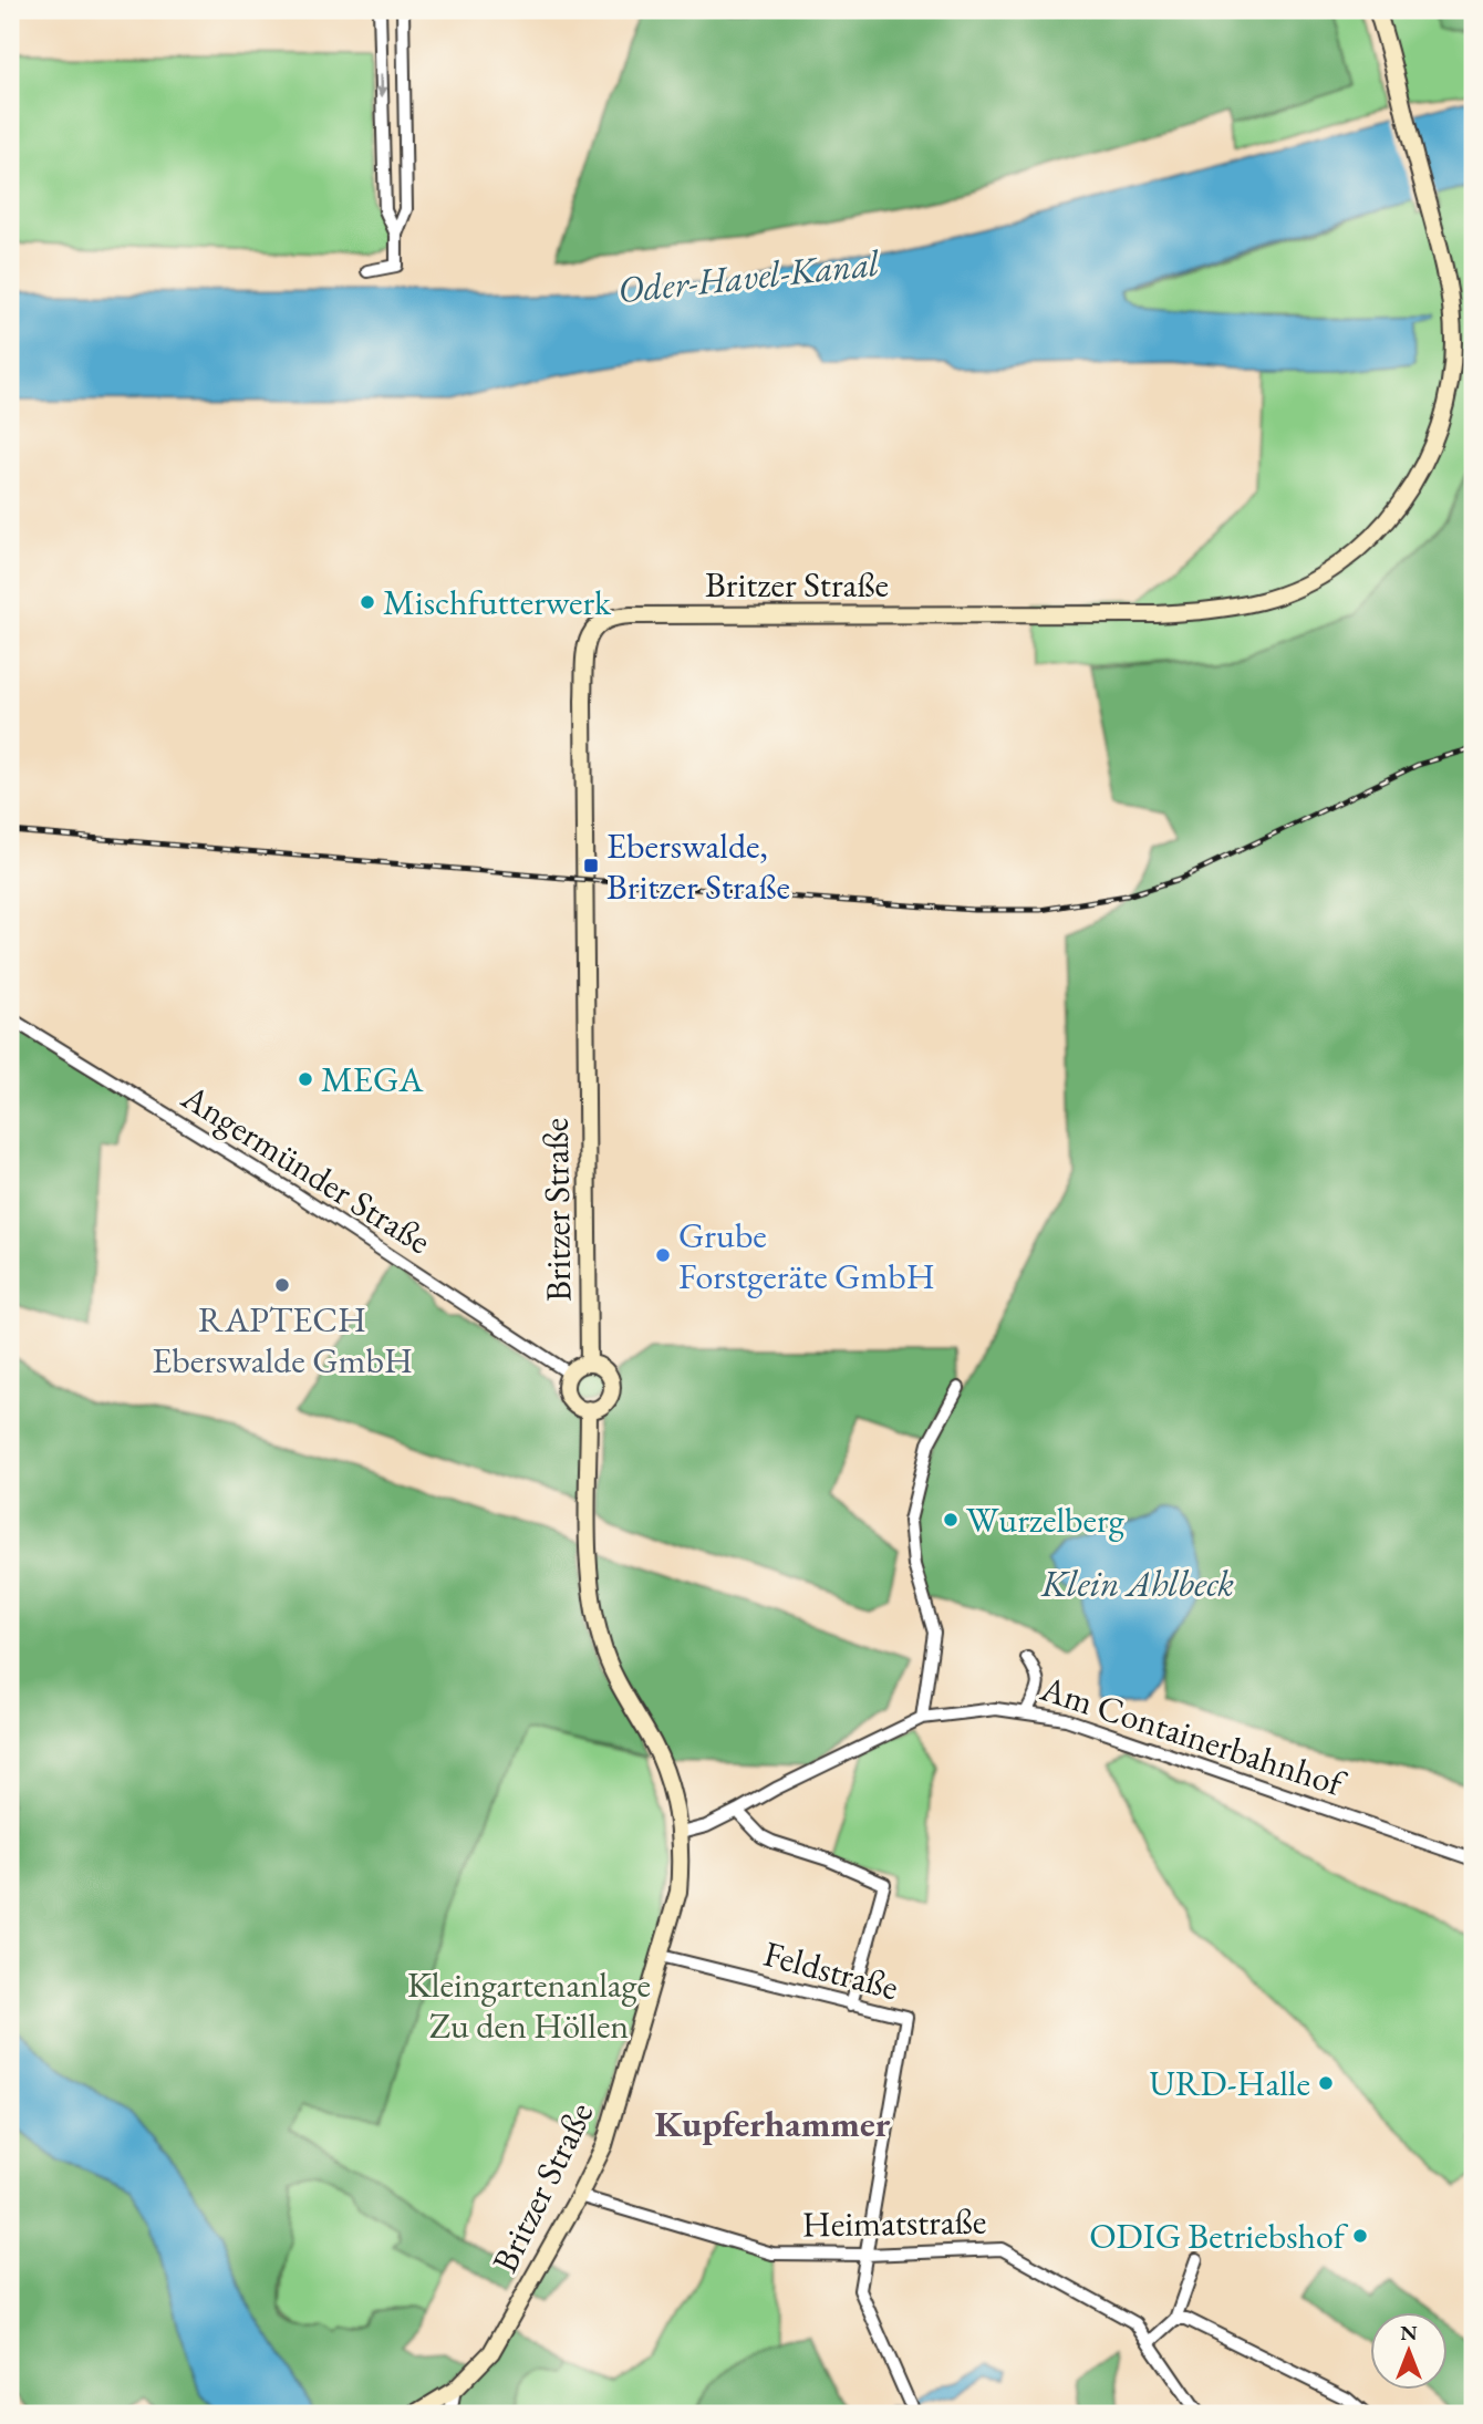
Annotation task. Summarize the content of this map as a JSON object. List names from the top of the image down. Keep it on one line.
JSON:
{"streets":{"main road":["Britzer Straße"],"street":["Angermünder Straße","Am Containerbahnhof","Feldstraße","Heimatstraße"]},"crossings":[["Britzer Straße","Angermünder Straße"],["Britzer Straße","Am Containerbahnhof"],["Britzer Straße","Feldstraße"],["Britzer Straße","Heimatstraße"],["Feldstraße","Heimatstraße"]],"districts":["Kupferhammer"],"water":["Oder-Havel-Kanal","Klein Ahlbeck"],"parks":["Kleingartenanlage Zu den Höllen"],"places":{"other":["Mischfutterwerk","MEGA","Grube Forstgeräte GmbH","RAPTECH Eberswalde GmbH","Wurzelberg","URD-Halle","ODIG Betriebshof"],"transit":["Eberswalde, Britzer Straße"]},"north":"top"}
